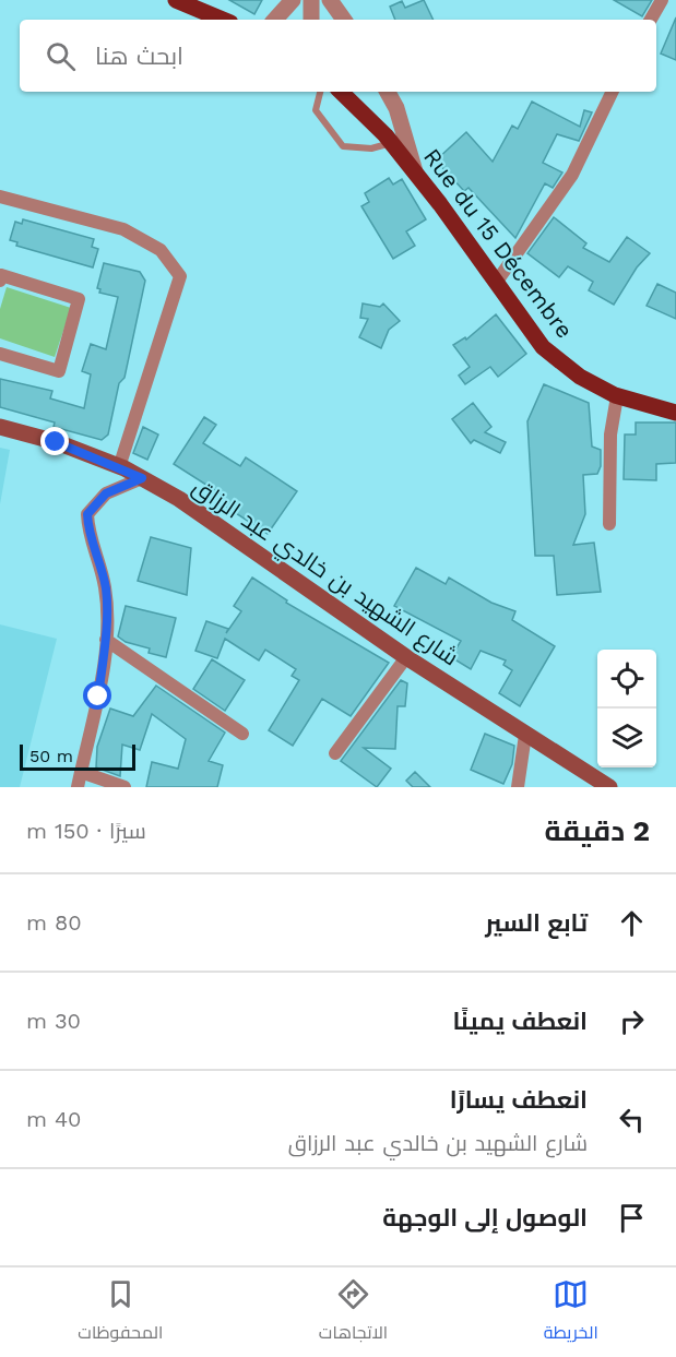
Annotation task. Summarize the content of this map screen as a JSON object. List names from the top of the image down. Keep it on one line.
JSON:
{"streets":{"main road":["Rue du 15 Décembre","شارع الشهيد بن خالدي عبد الرزاق"]},"scale_bar":"50 m","page":{"search":"ابحث هنا","scale":"50 m","heading":["2 دقيقة","سيرًا · 150 m"],"list":[["تابع السير","80 m"],["انعطف يمينًا","30 m"],["انعطف يسارًا","شارع الشهيد بن خالدي عبد الرزاق","40 m"],"الوصول إلى الوجهة"],"nav":["الخريطة","الاتجاهات","المحفوظات"]}}
